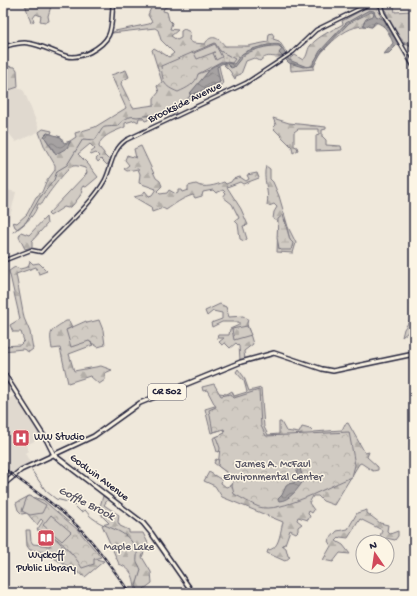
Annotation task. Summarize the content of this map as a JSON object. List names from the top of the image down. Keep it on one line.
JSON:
{"streets":{"main road":["CR 502","Godwin Avenue"],"street":["Brookside Avenue"]},"crossings":[["CR 502","Godwin Avenue"]],"water":["Goffle Brook"],"parks":["James A. McFaul Environmental Center","Maple Lake"],"places":{"hospital":["WW Studio"],"library":["Wyckoff Public Library"]},"north":"top"}
